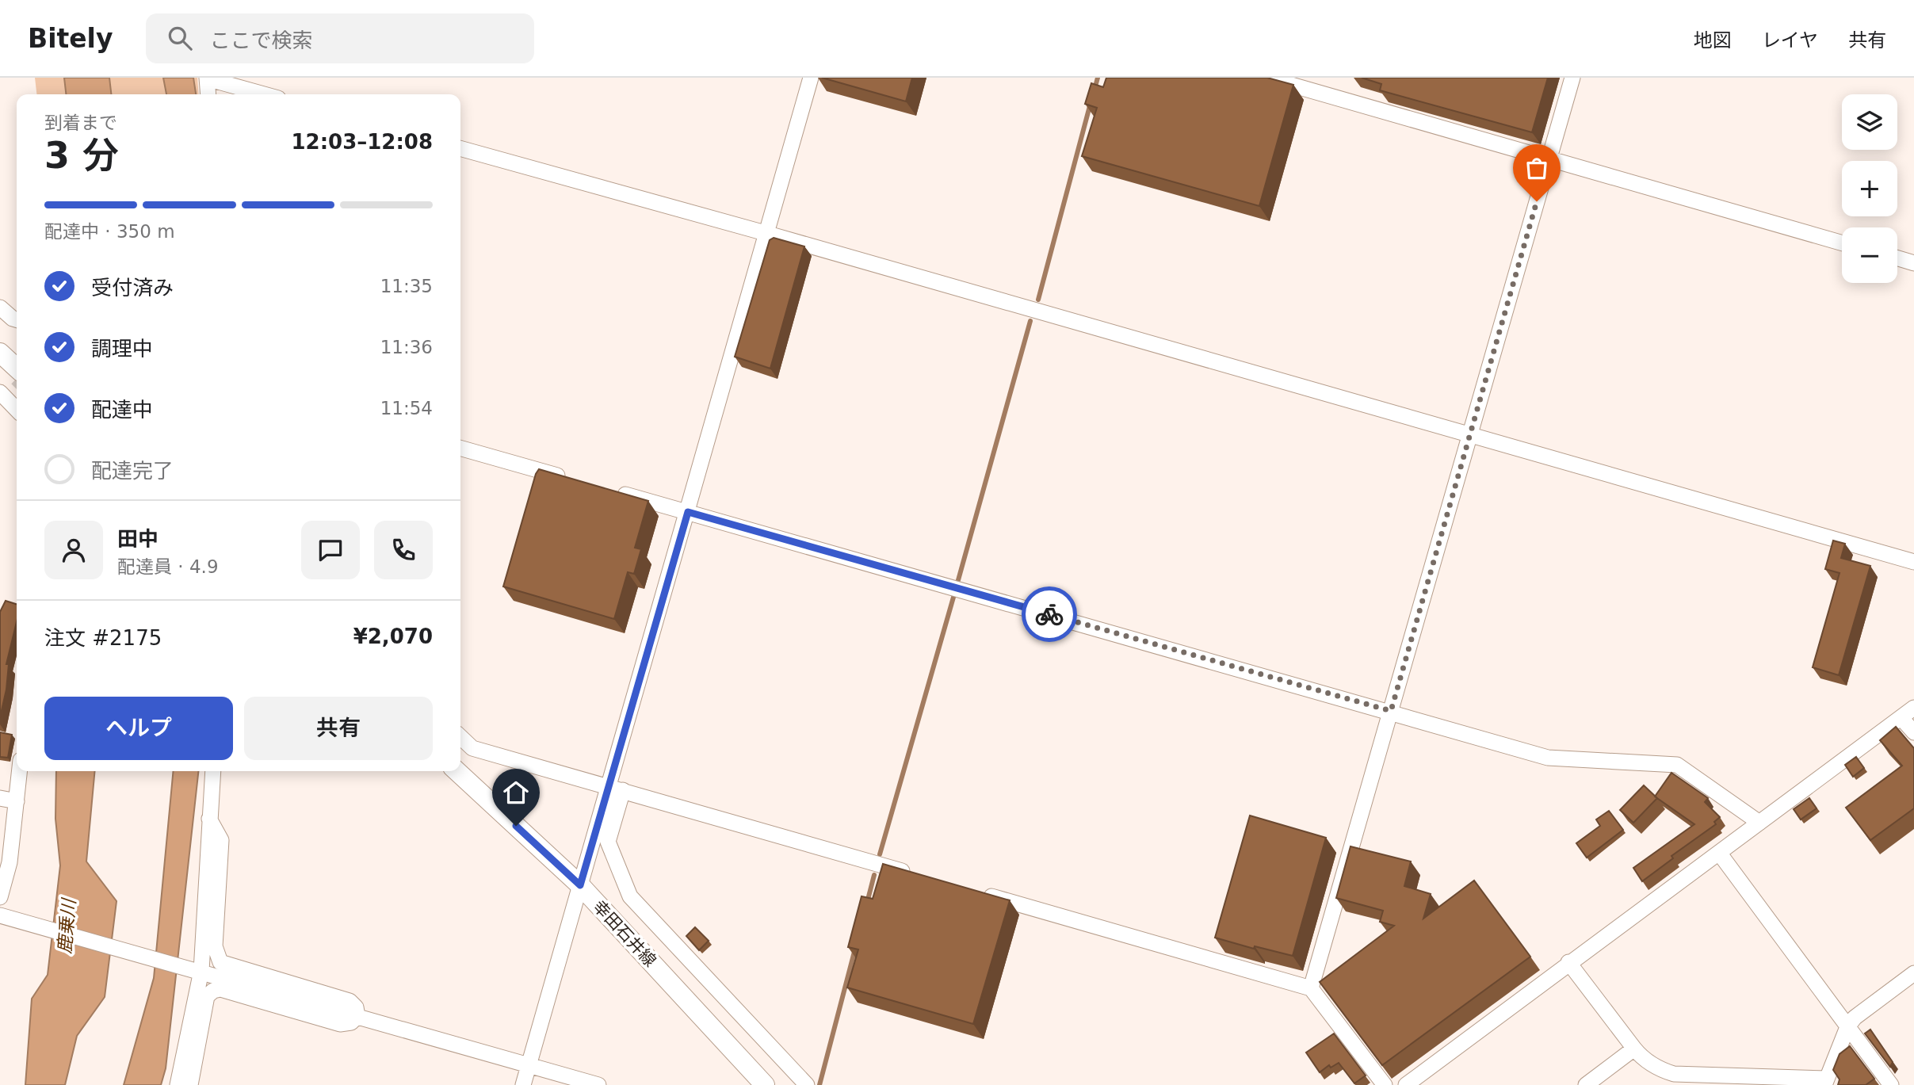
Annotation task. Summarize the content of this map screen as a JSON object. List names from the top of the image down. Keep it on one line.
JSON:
{"streets":{"main road":["幸田石井線"]},"water":["鹿乗川"],"page":{"header":"Bitely","search":"ここで検索","nav":["地図","レイヤ","共有"],"map_buttons":["+","−"],"heading":["3 分","到着まで","12:03–12:08"],"panel":["田中","配達員 · 4.9","注文 #2175","¥2,070"],"bar":"配達中 · 350 m","list":[["受付済み","11:35"],["調理中","11:36"],["配達中","11:54"],"配達完了"],"buttons":["ヘルプ","共有"]}}
